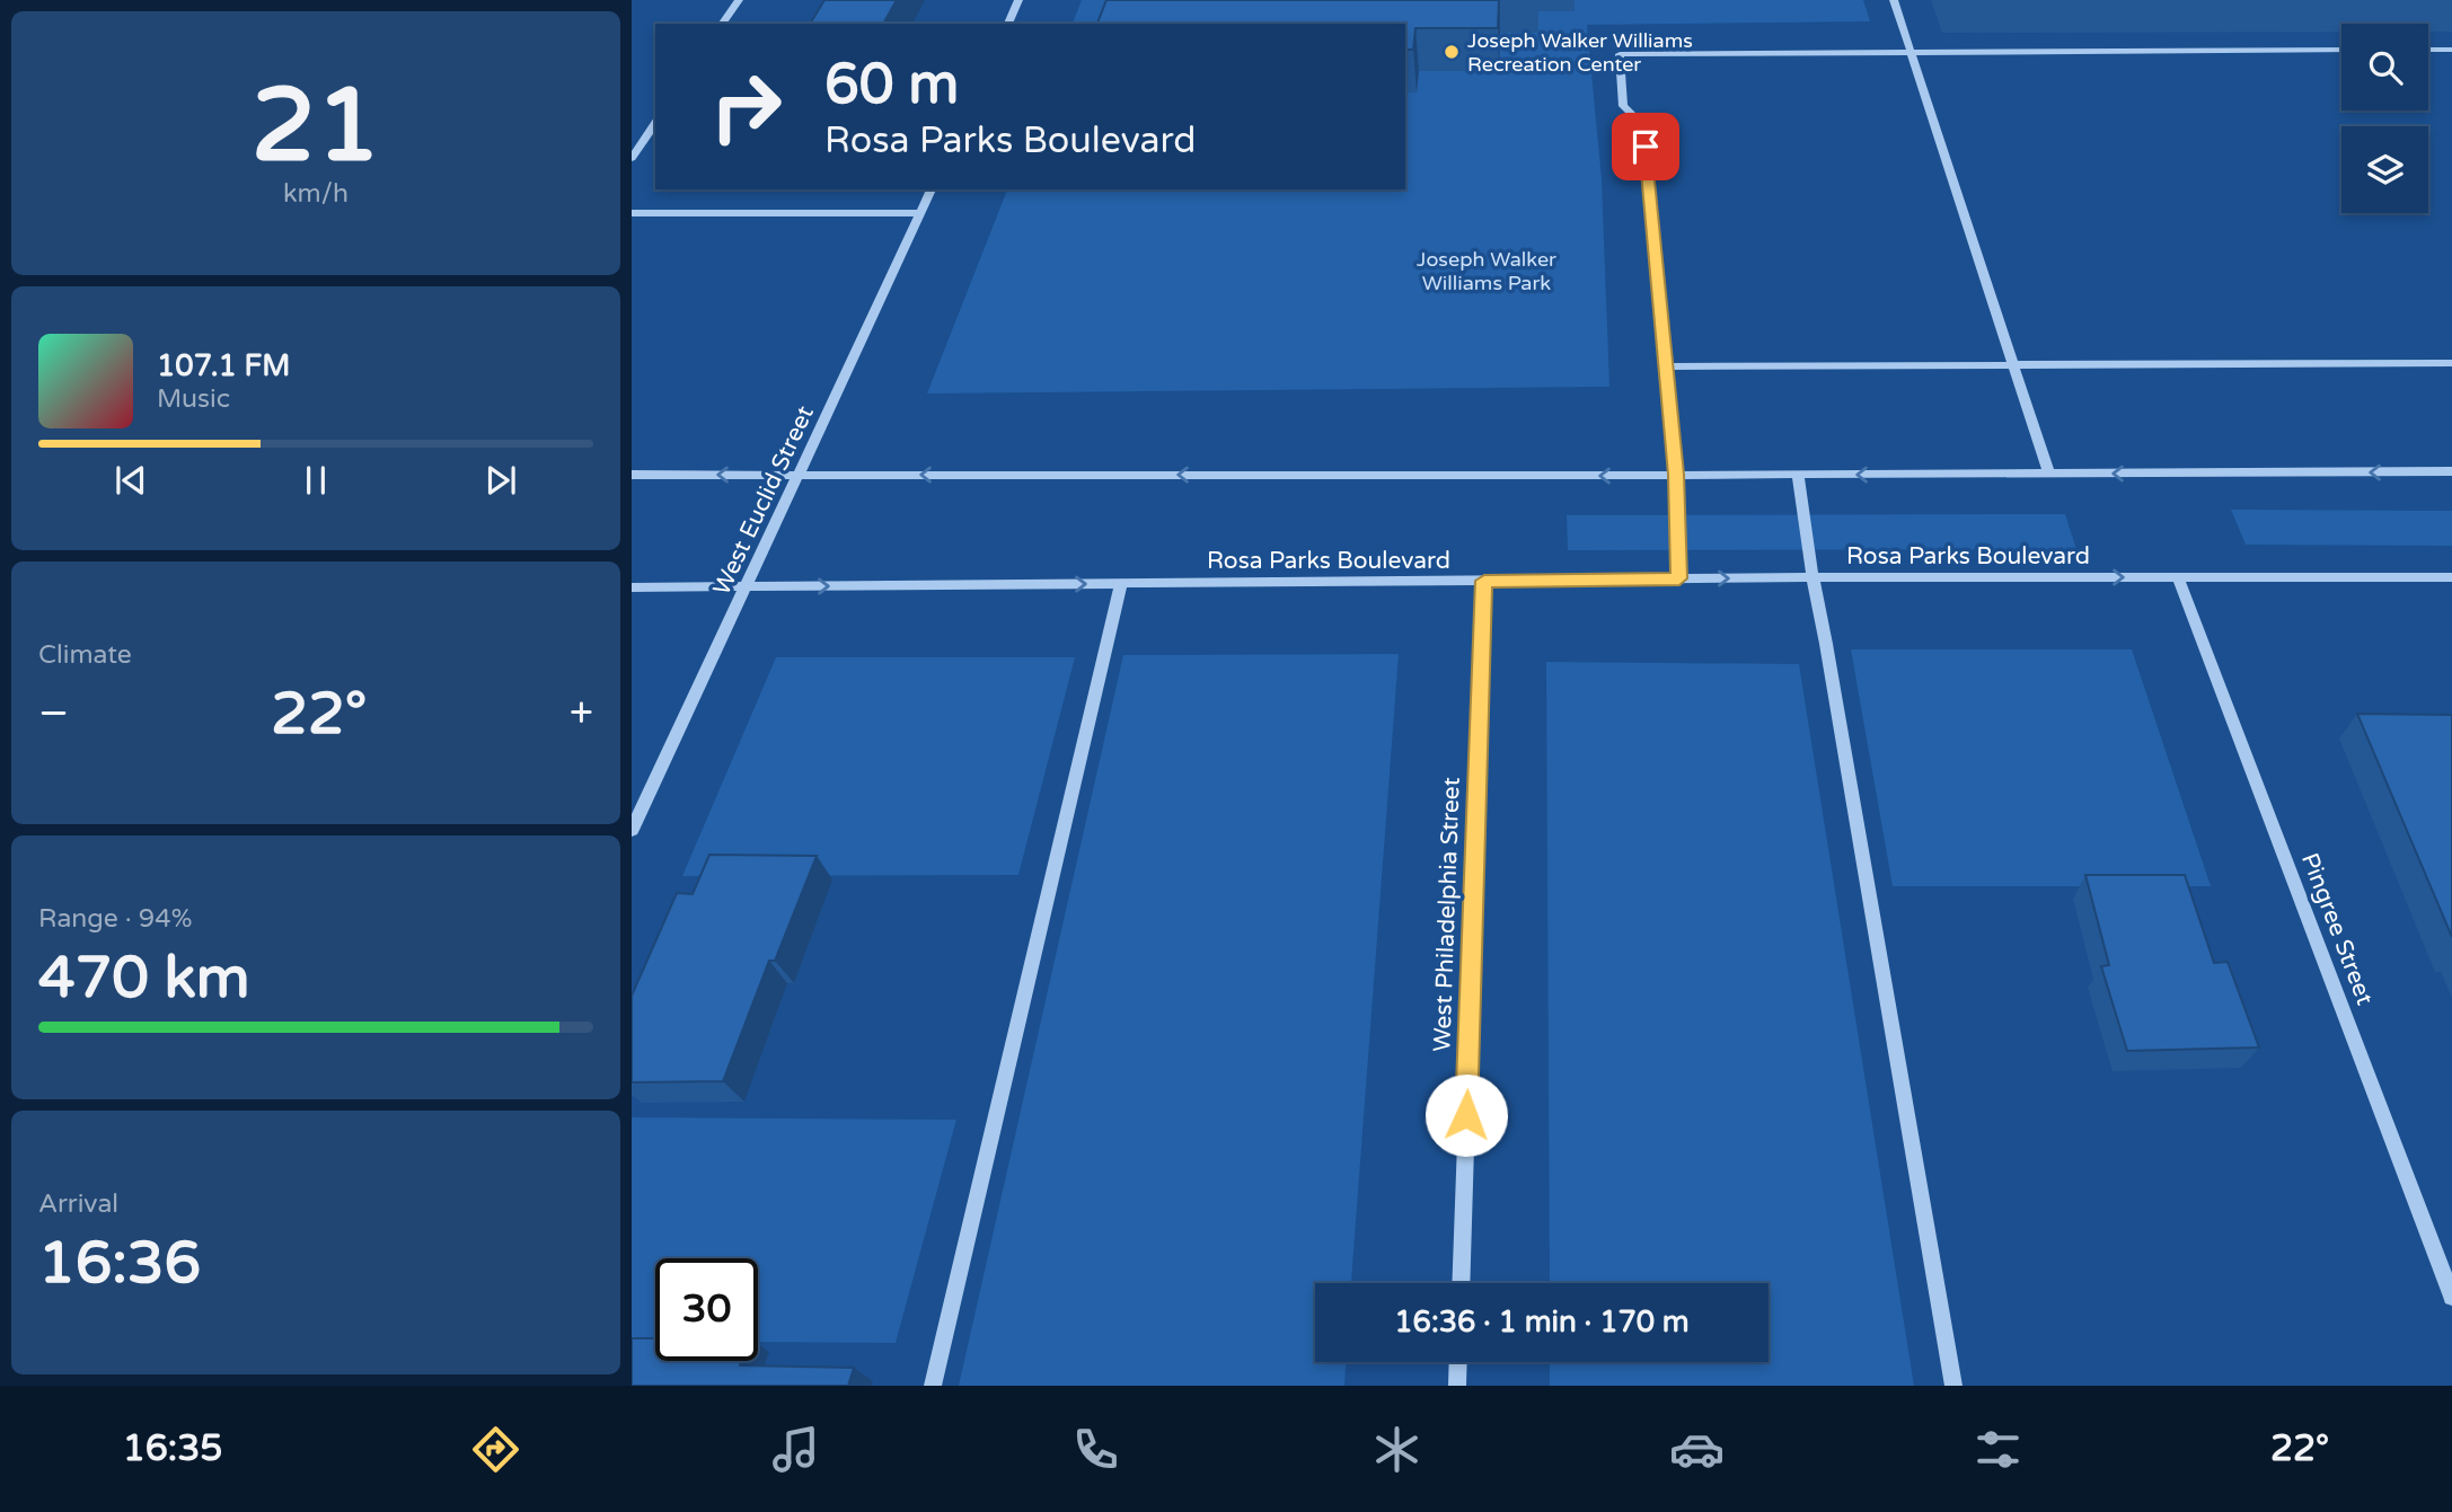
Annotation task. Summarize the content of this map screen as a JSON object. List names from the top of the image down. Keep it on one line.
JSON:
{"streets":{"street":["West Euclid Street","Rosa Parks Boulevard","West Philadelphia Street","Pingree Street"]},"crossings":[["West Euclid Street","Rosa Parks Boulevard"],["Rosa Parks Boulevard","West Philadelphia Street"],["Rosa Parks Boulevard","Pingree Street"]],"parks":["Joseph Walker Williams Park"],"places":["Joseph Walker Williams Recreation Center"],"page":{"tile":[["21","km/h"],"Climate",["Range · 94%","470 km"],["Arrival","16:36"]],"turn":["60 m","Rosa Parks Boulevard"],"song":["107.1 FM","Music"],"heat":["−","22°","+"],"limit":"30","trip":"16:36 · 1 min · 170 m","tabs":["16:35","22°"]}}
